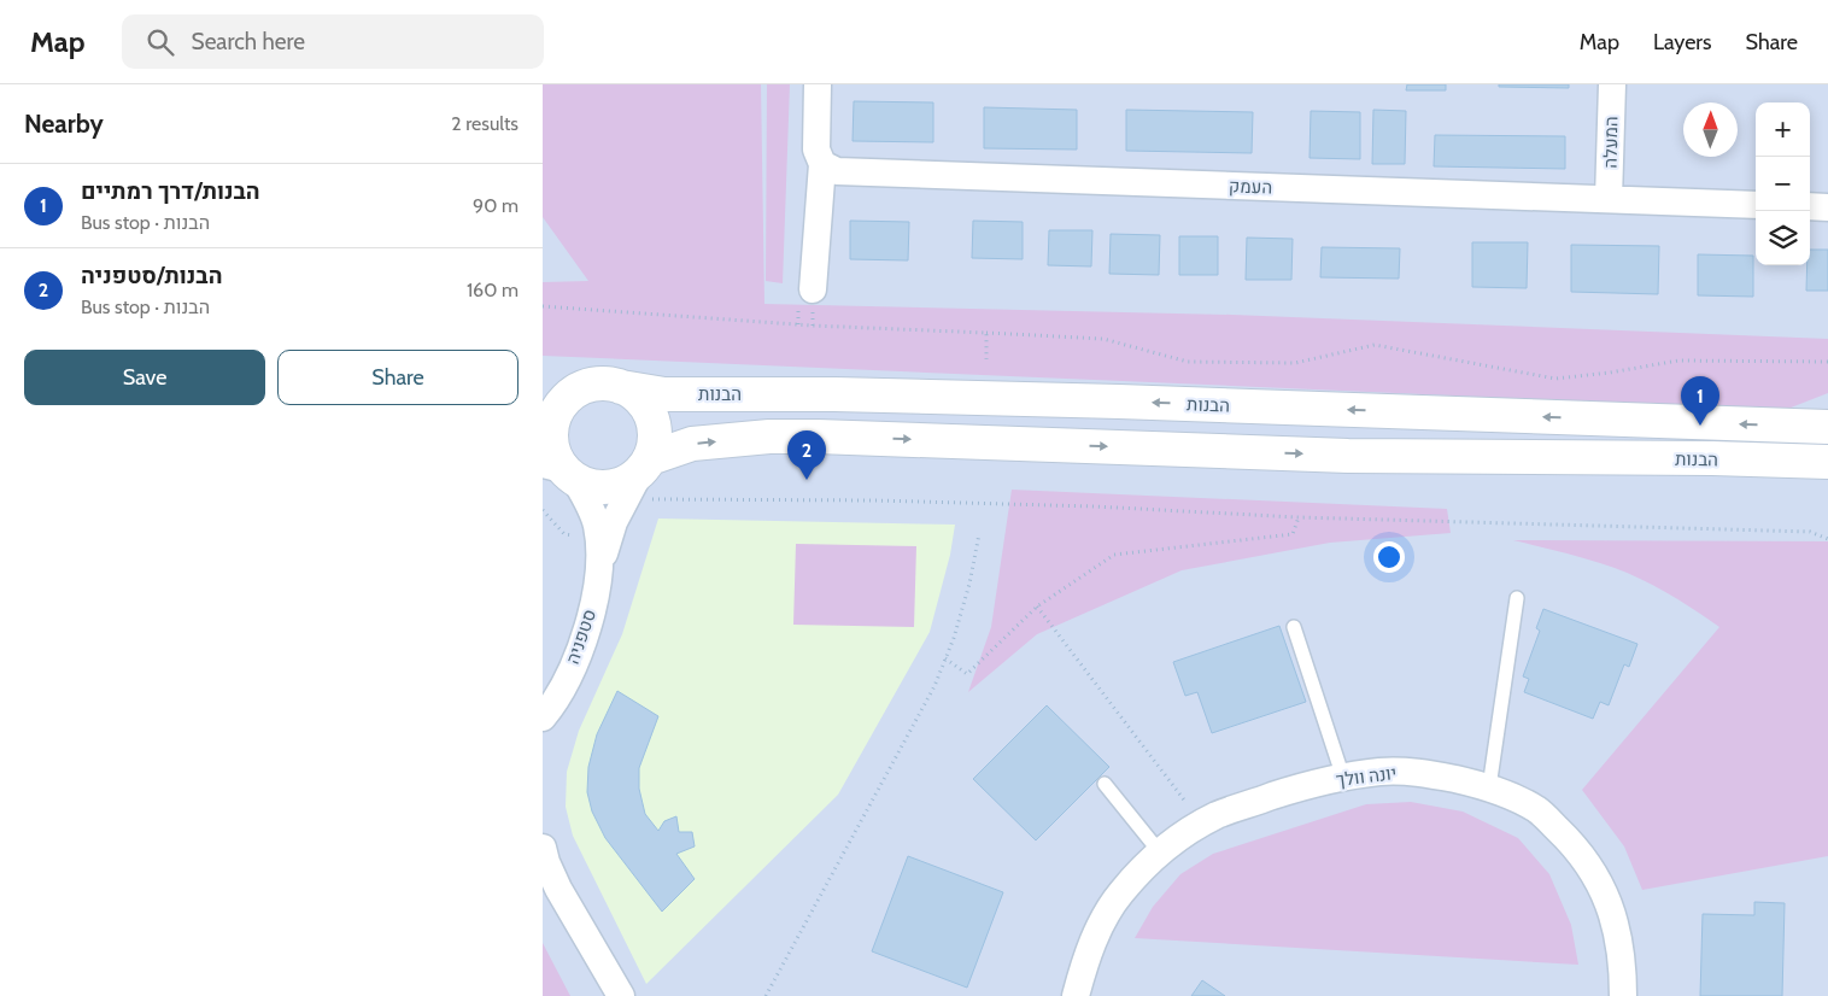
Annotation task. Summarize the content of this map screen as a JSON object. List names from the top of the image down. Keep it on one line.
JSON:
{"streets":{"street":["המעלה","העמק","הבנות","סטפניה","יונה וולך"]},"crossings":[["המעלה","העמק"],["הבנות","סטפניה"]],"north":"top","page":{"header":"Map","search":"Search here","nav":["Map","Layers","Share"],"heading":["Nearby","2 results"],"map_buttons":["+","−"],"list":[{"mark":"1","name":"הבנות/דרך רמתיים","note":"Bus stop · הבנות","value":"90 m"},{"mark":"2","name":"הבנות/סטפניה","note":"Bus stop · הבנות","value":"160 m"}],"buttons":["Save","Share"],"pins":["1","2"]}}
